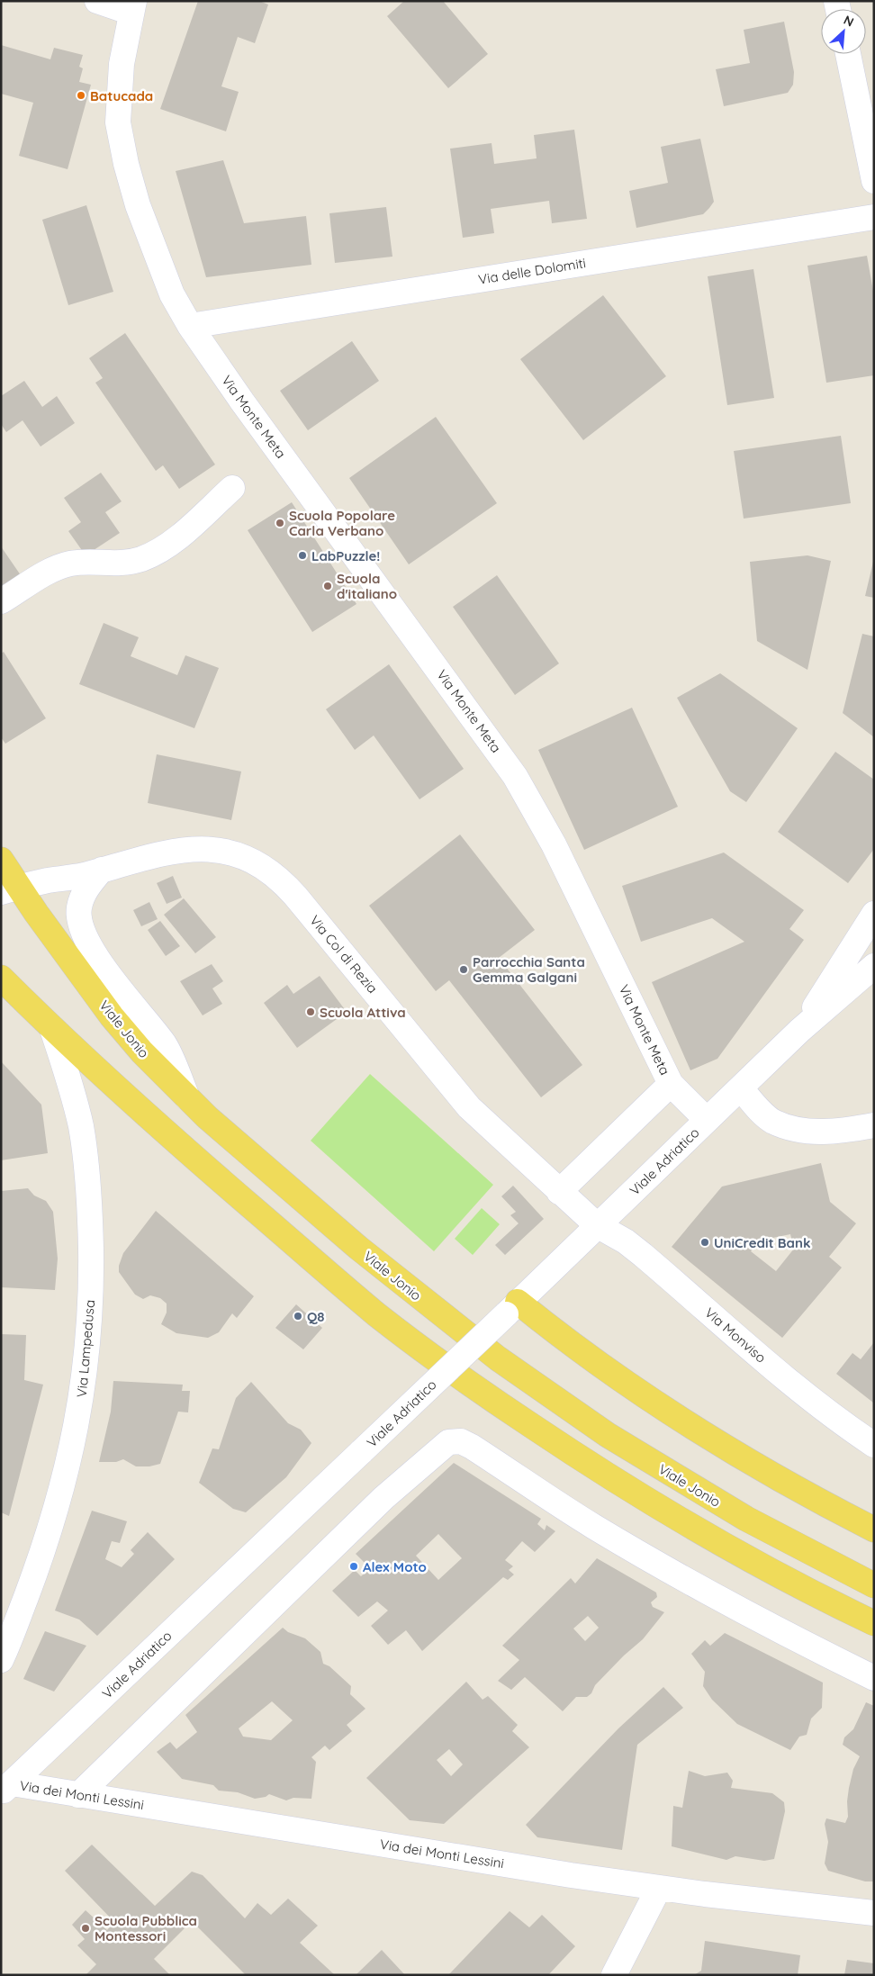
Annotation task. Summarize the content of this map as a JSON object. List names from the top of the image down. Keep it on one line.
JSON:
{"streets":{"main road":["Viale Jonio"],"street":["Via delle Dolomiti","Via Monte Meta","Via Col di Rezia","Viale Adriatico","Via Monviso","Via Lampedusa","Via dei Monti Lessini"]},"crossings":[["Via delle Dolomiti","Via Monte Meta"],["Via Monte Meta","Viale Adriatico"],["Via Col di Rezia","Viale Jonio"],["Via Col di Rezia","Viale Adriatico"],["Via Col di Rezia","Via Monviso"],["Viale Adriatico","Via Monviso"],["Viale Adriatico","Via dei Monti Lessini"]],"places":["Batucada","Scuola Popolare Carla Verbano","LabPuzzle!","Scuola d'italiano","Parrocchia Santa Gemma Galgani","Scuola Attiva","UniCredit Bank","Q8","Alex Moto","Scuola Pubblica Montessori"],"north":"top right"}
